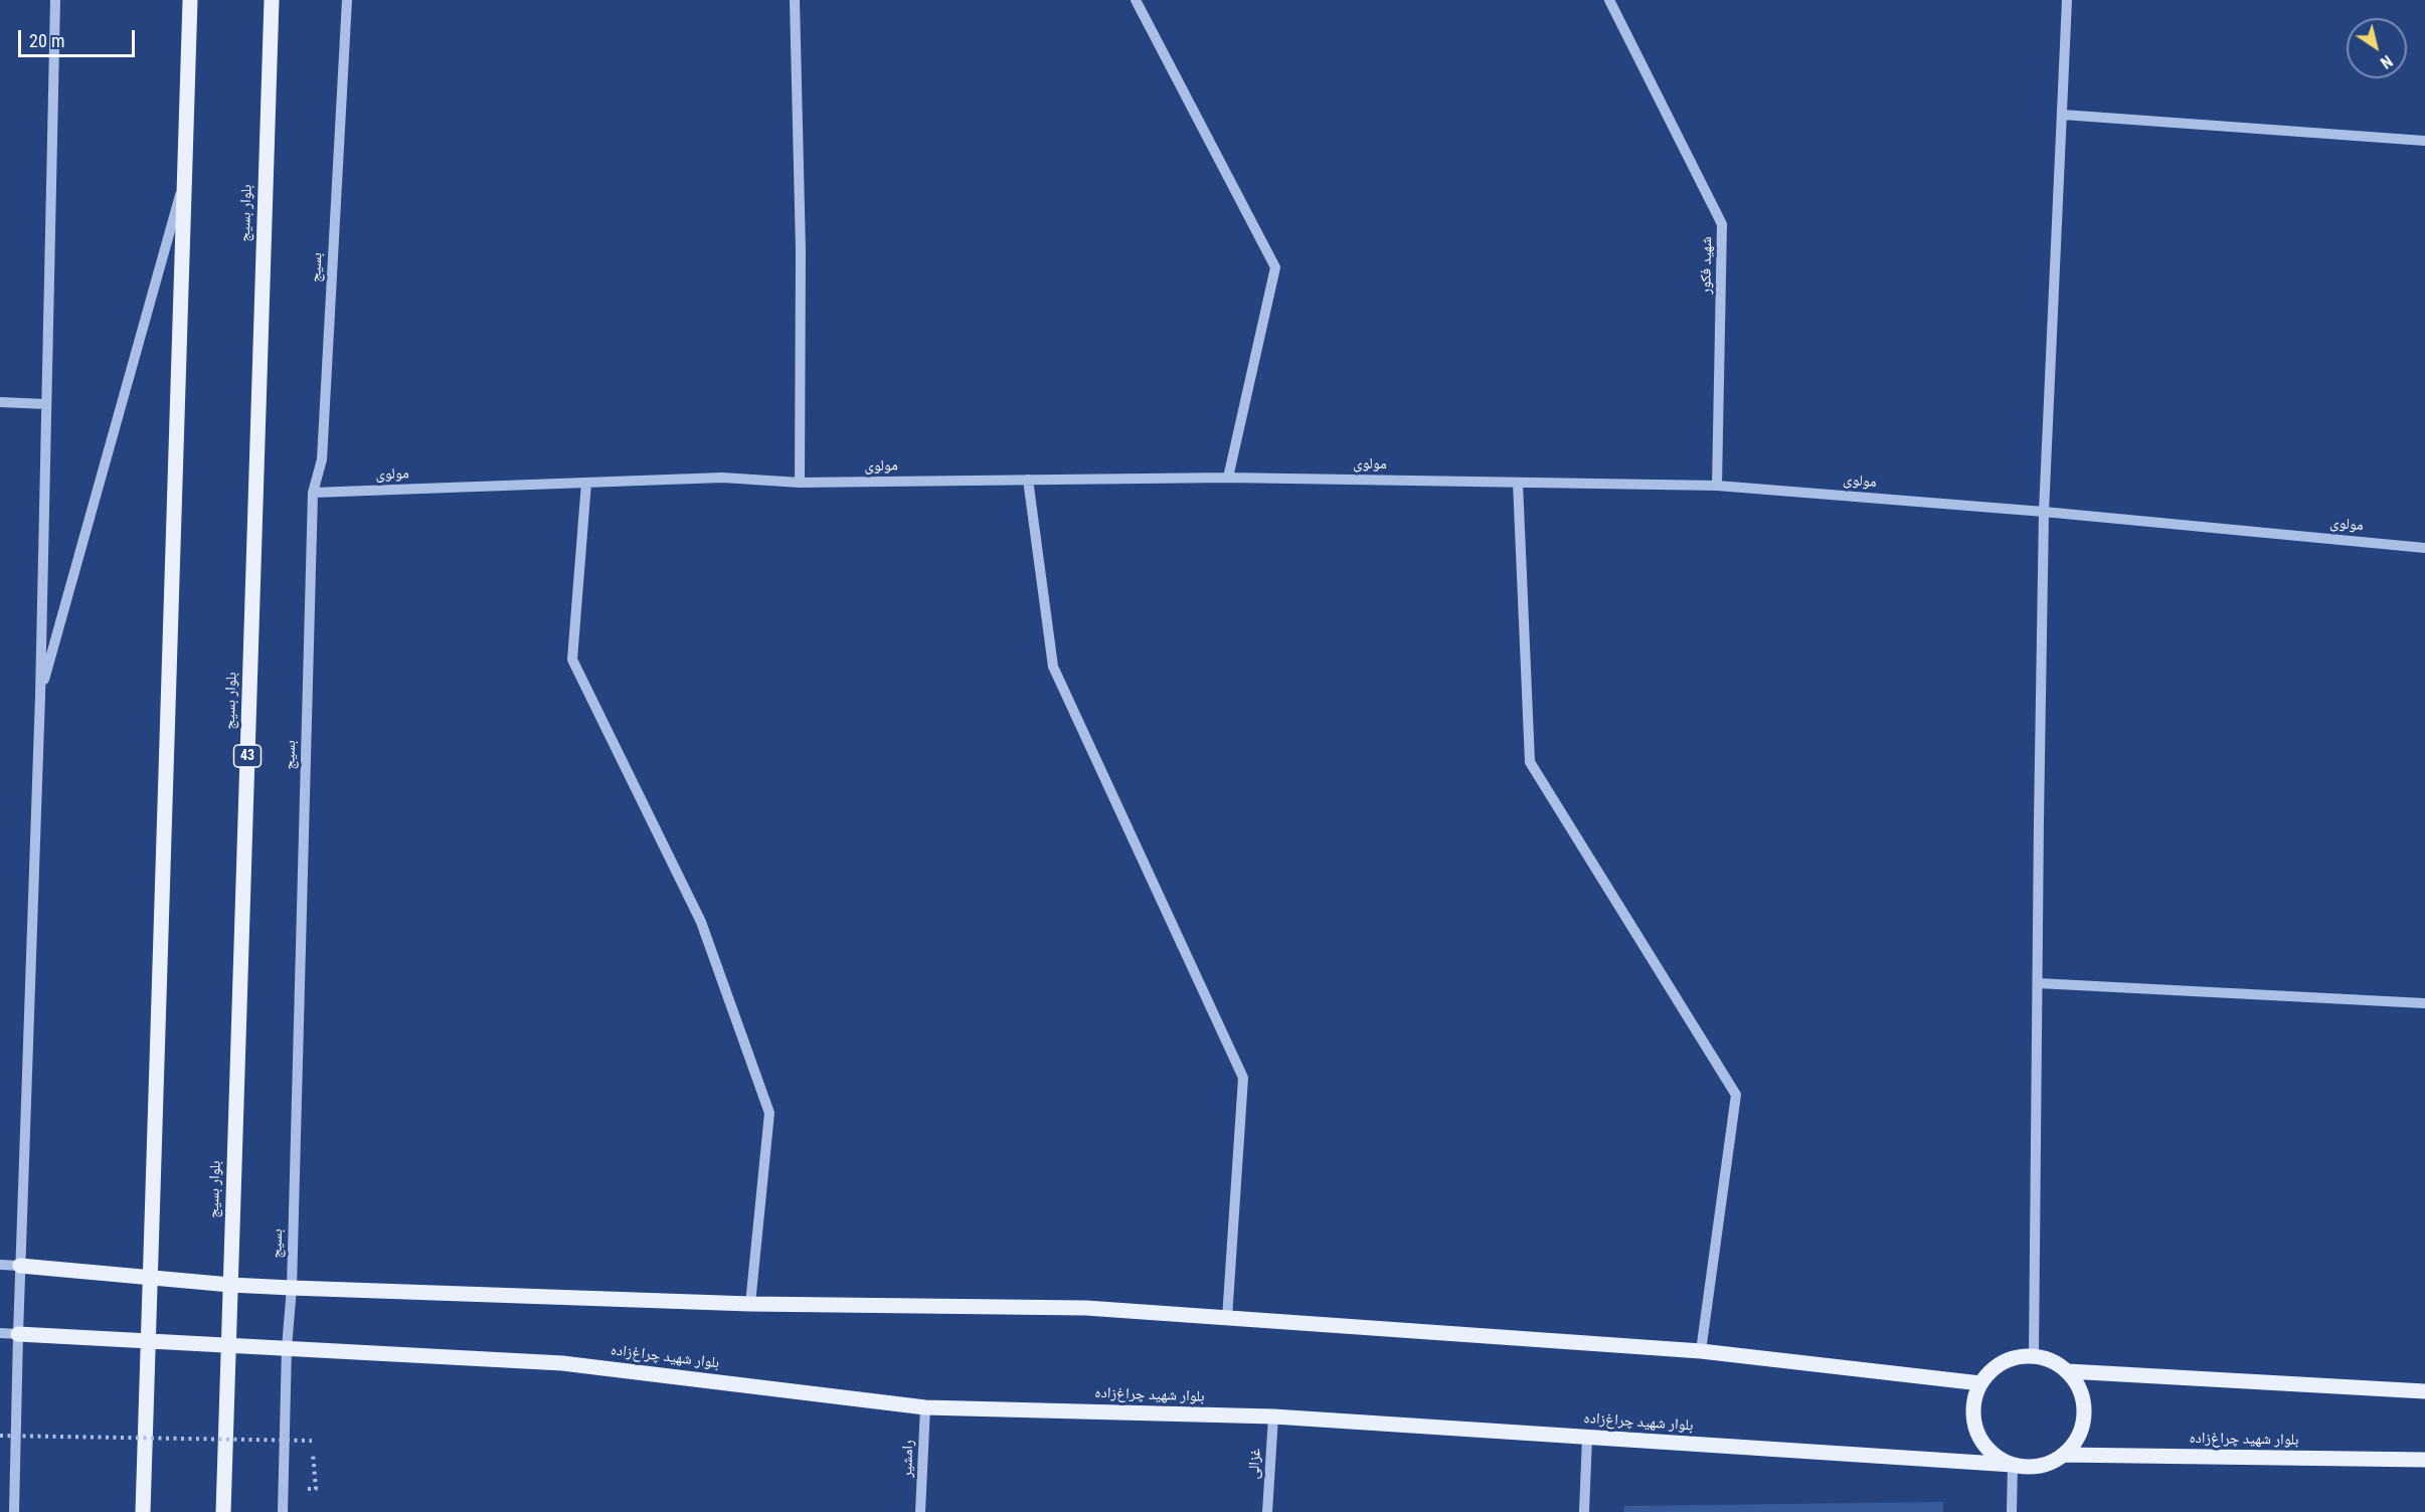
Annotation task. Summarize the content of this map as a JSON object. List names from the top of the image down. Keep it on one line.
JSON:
{"streets":{"main road":["بلوار بسیج","43","بلوار شهید چراغ‌زاده"],"street":["شهید فکور","بسیج","مولوی","رامشیر","غزالی"]},"crossings":[["بلوار بسیج","بلوار شهید چراغ‌زاده"],["شهید فکور","مولوی"],["بسیج","مولوی"],["بسیج","بلوار شهید چراغ‌زاده"],["بلوار شهید چراغ‌زاده","رامشیر"],["بلوار شهید چراغ‌زاده","غزالی"]],"scale_bar":"20 m","north":"bottom right"}
